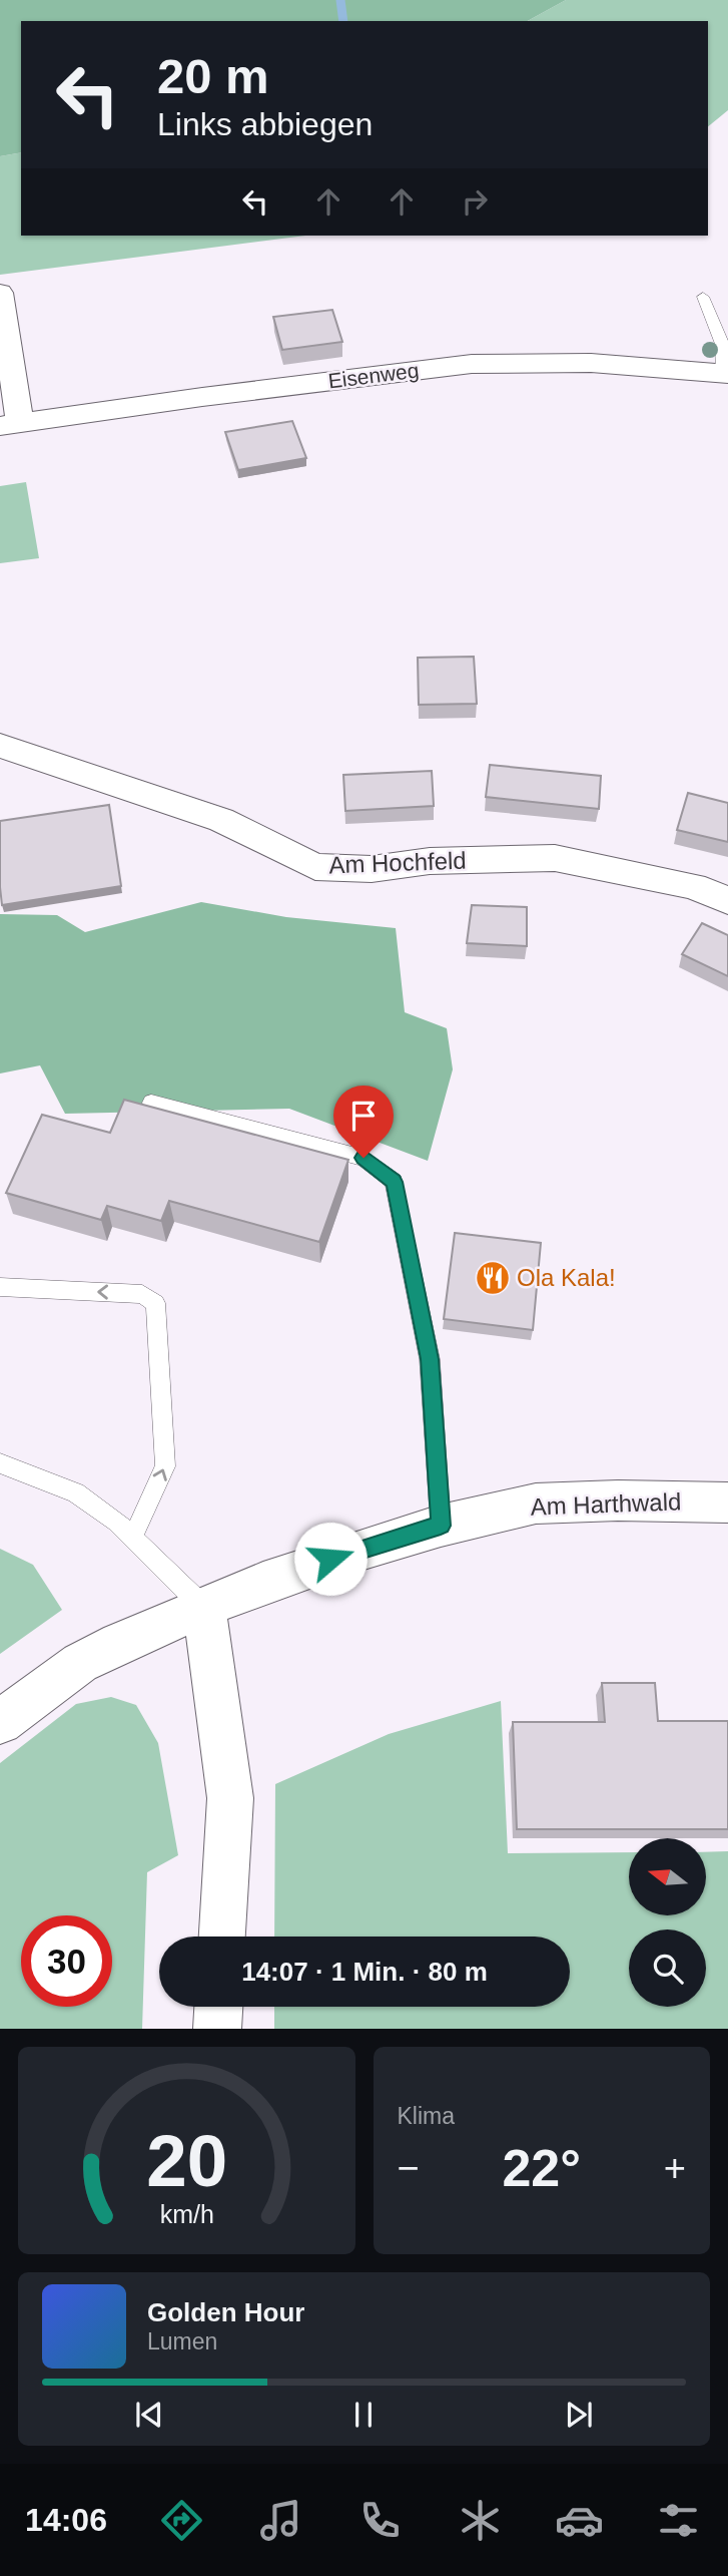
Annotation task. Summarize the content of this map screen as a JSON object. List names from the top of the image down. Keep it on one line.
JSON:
{"streets":{"street":["Eisenweg","Am Hochfeld","Am Harthwald"]},"places":{"restaurant":["Ola Kala!"]},"north":"left","page":{"turn":["20 m","Links abbiegen"],"limit":"30","trip":"14:07 · 1 Min. · 80 m","tile":"Klima","heat":["−","22°","+"],"song":["Golden Hour","Lumen"],"tabs":"14:06","gauge":["20","km/h"]}}
